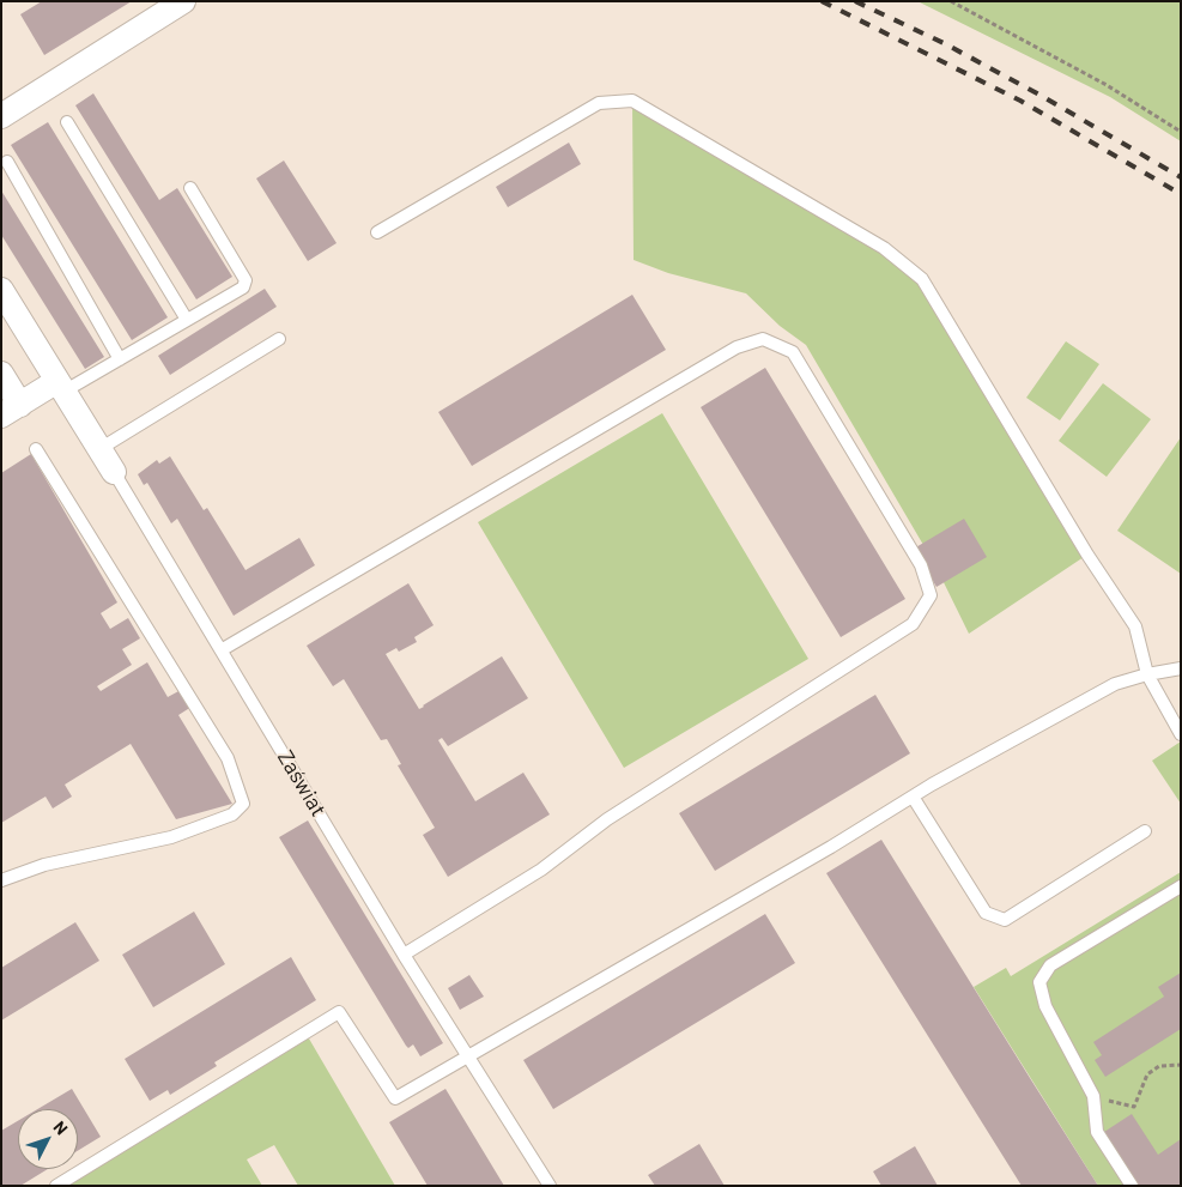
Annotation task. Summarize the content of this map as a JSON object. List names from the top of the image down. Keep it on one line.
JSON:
{"streets":{"street":["Zaświat"]},"north":"top right"}
